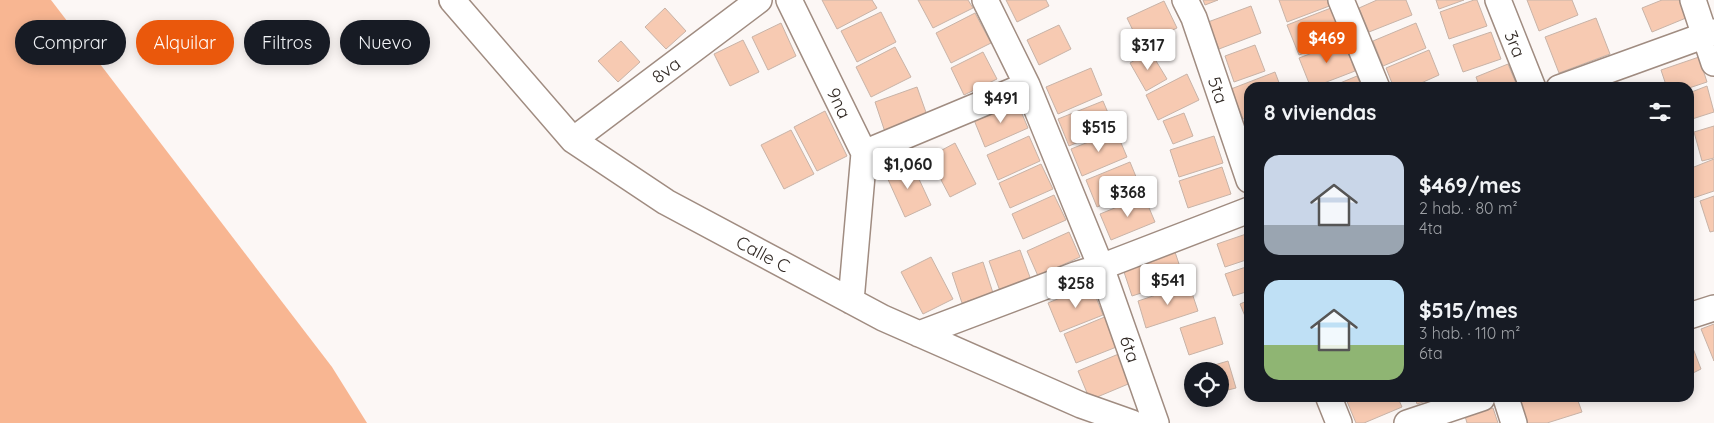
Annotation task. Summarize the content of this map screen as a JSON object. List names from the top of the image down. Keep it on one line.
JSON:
{"streets":{"street":["3ra","8va","5ta","9na","Calle C","6ta"]},"crossings":[["8va","Calle C"]],"page":{"chip":["Comprar","Alquilar","Filtros","Nuevo"],"price":["$469","$317","$491","$515","$1,060","$368","$541","$258"],"heading":"8 viviendas","list":[{"name":"$469/mes","note":"2 hab. · 80 m² · 4ta"},{"name":"$515/mes","note":"3 hab. · 110 m² · 6ta"}]}}
